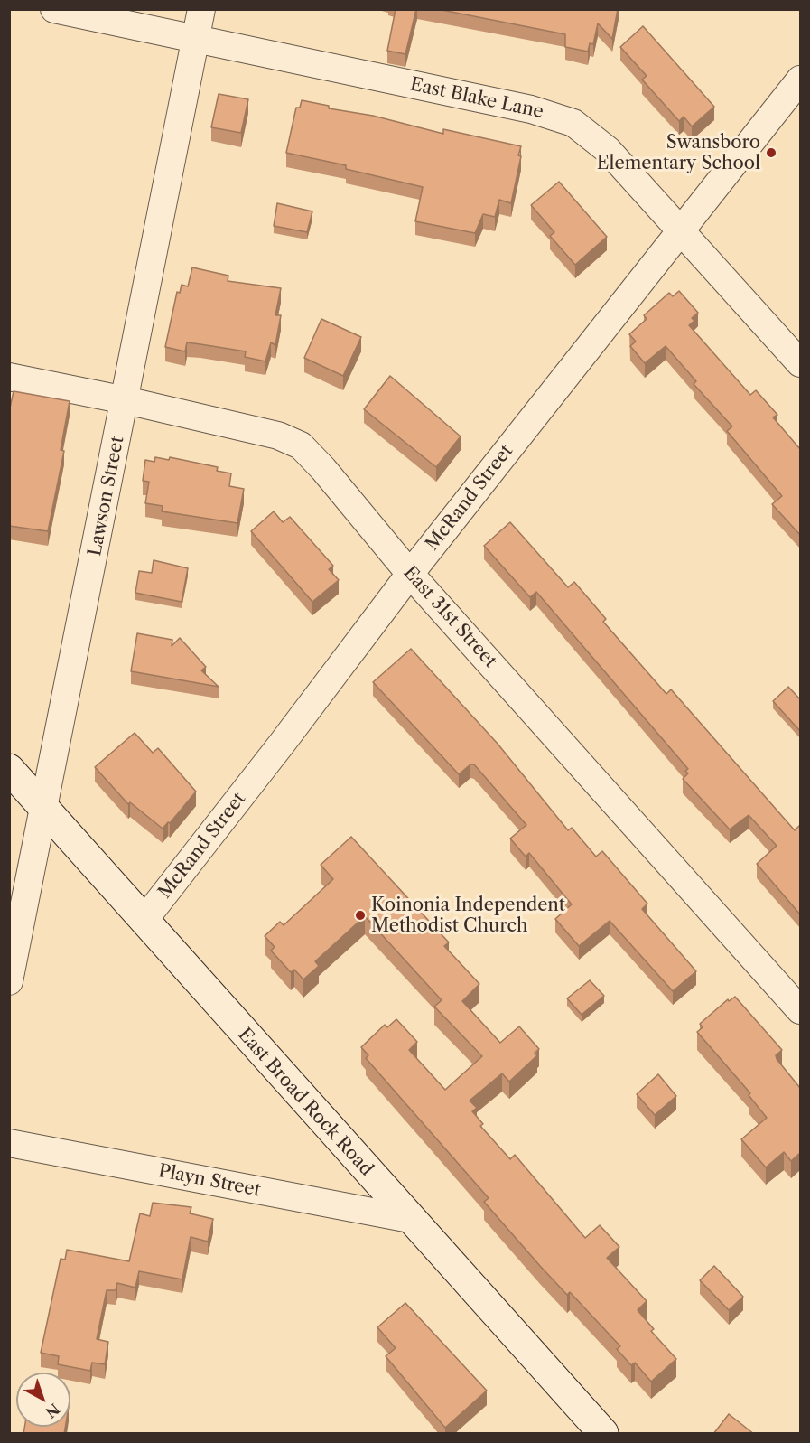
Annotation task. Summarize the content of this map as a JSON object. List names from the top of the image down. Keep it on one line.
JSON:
{"streets":{"main road":["East Broad Rock Road"],"street":["East Blake Lane","Lawson Street","McRand Street","East 31st Street","Playn Street"]},"crossings":[["East Blake Lane","Lawson Street"],["East Blake Lane","McRand Street"],["Lawson Street","East 31st Street"],["Lawson Street","East Broad Rock Road"],["McRand Street","East 31st Street"],["McRand Street","East Broad Rock Road"],["East Broad Rock Road","Playn Street"]],"places":["Swansboro Elementary School","Koinonia Independent Methodist Church"],"north":"bottom right"}
